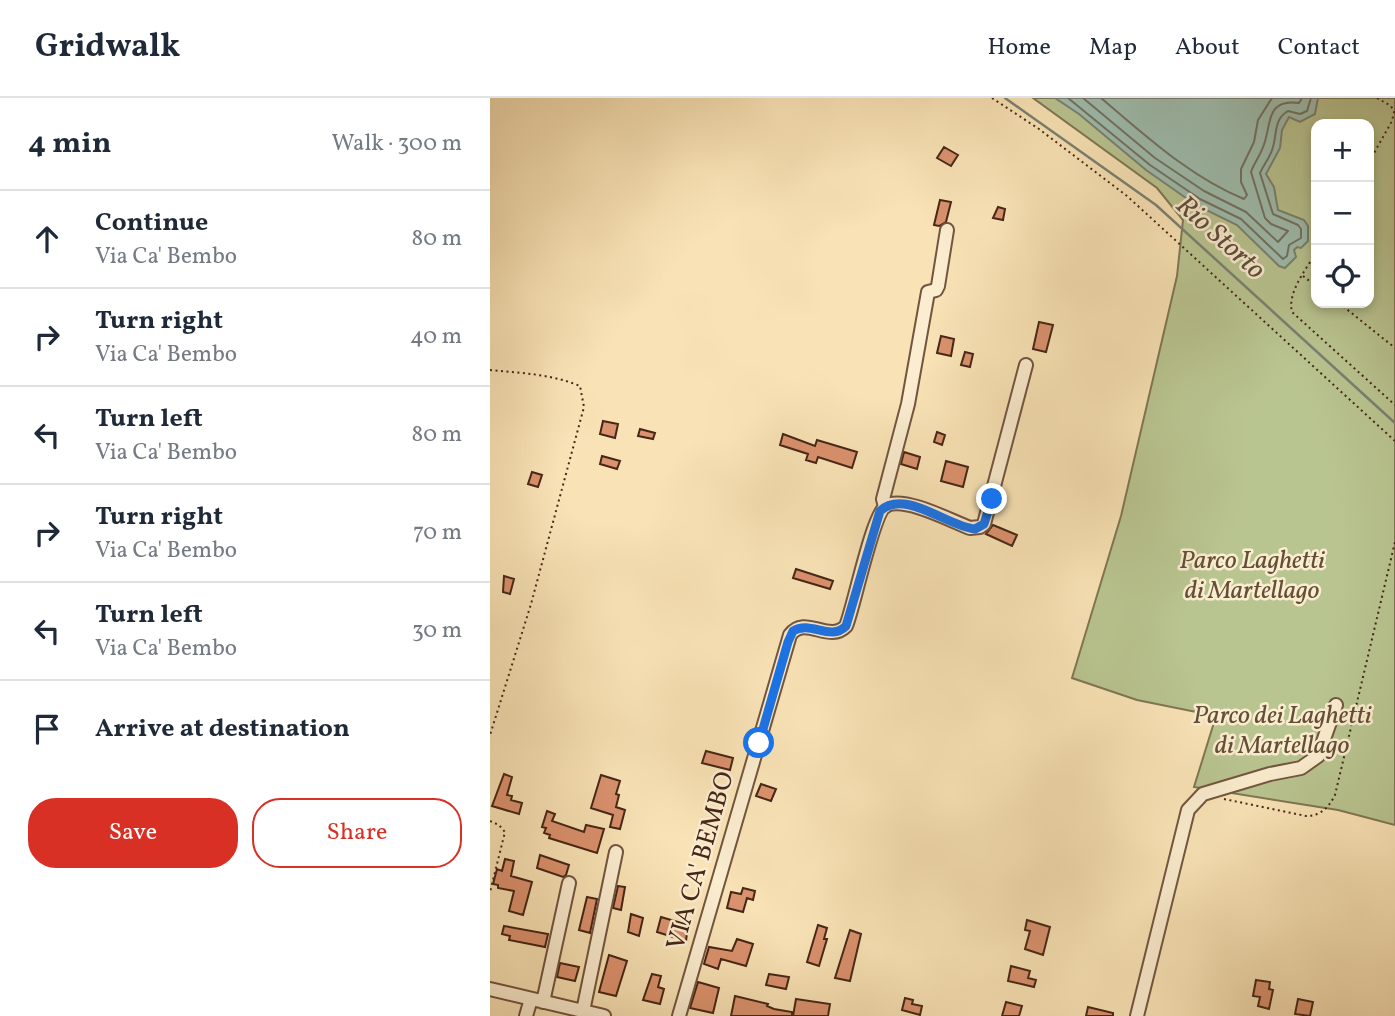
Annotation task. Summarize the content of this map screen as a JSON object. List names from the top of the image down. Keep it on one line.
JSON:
{"streets":{"street":["VIA CA' BEMBO"]},"water":["Rio Storto"],"parks":["Parco Laghetti di Martellago","Parco dei Laghetti di Martellago"],"page":{"header":"Gridwalk","nav":["Home","Map","About","Contact"],"heading":["4 min","Walk · 300 m"],"map_buttons":["+","−"],"list":[["Continue","Via Ca' Bembo","80 m"],["Turn right","Via Ca' Bembo","40 m"],["Turn left","Via Ca' Bembo","80 m"],["Turn right","Via Ca' Bembo","70 m"],["Turn left","Via Ca' Bembo","30 m"],"Arrive at destination"],"buttons":["Save","Share"]}}
